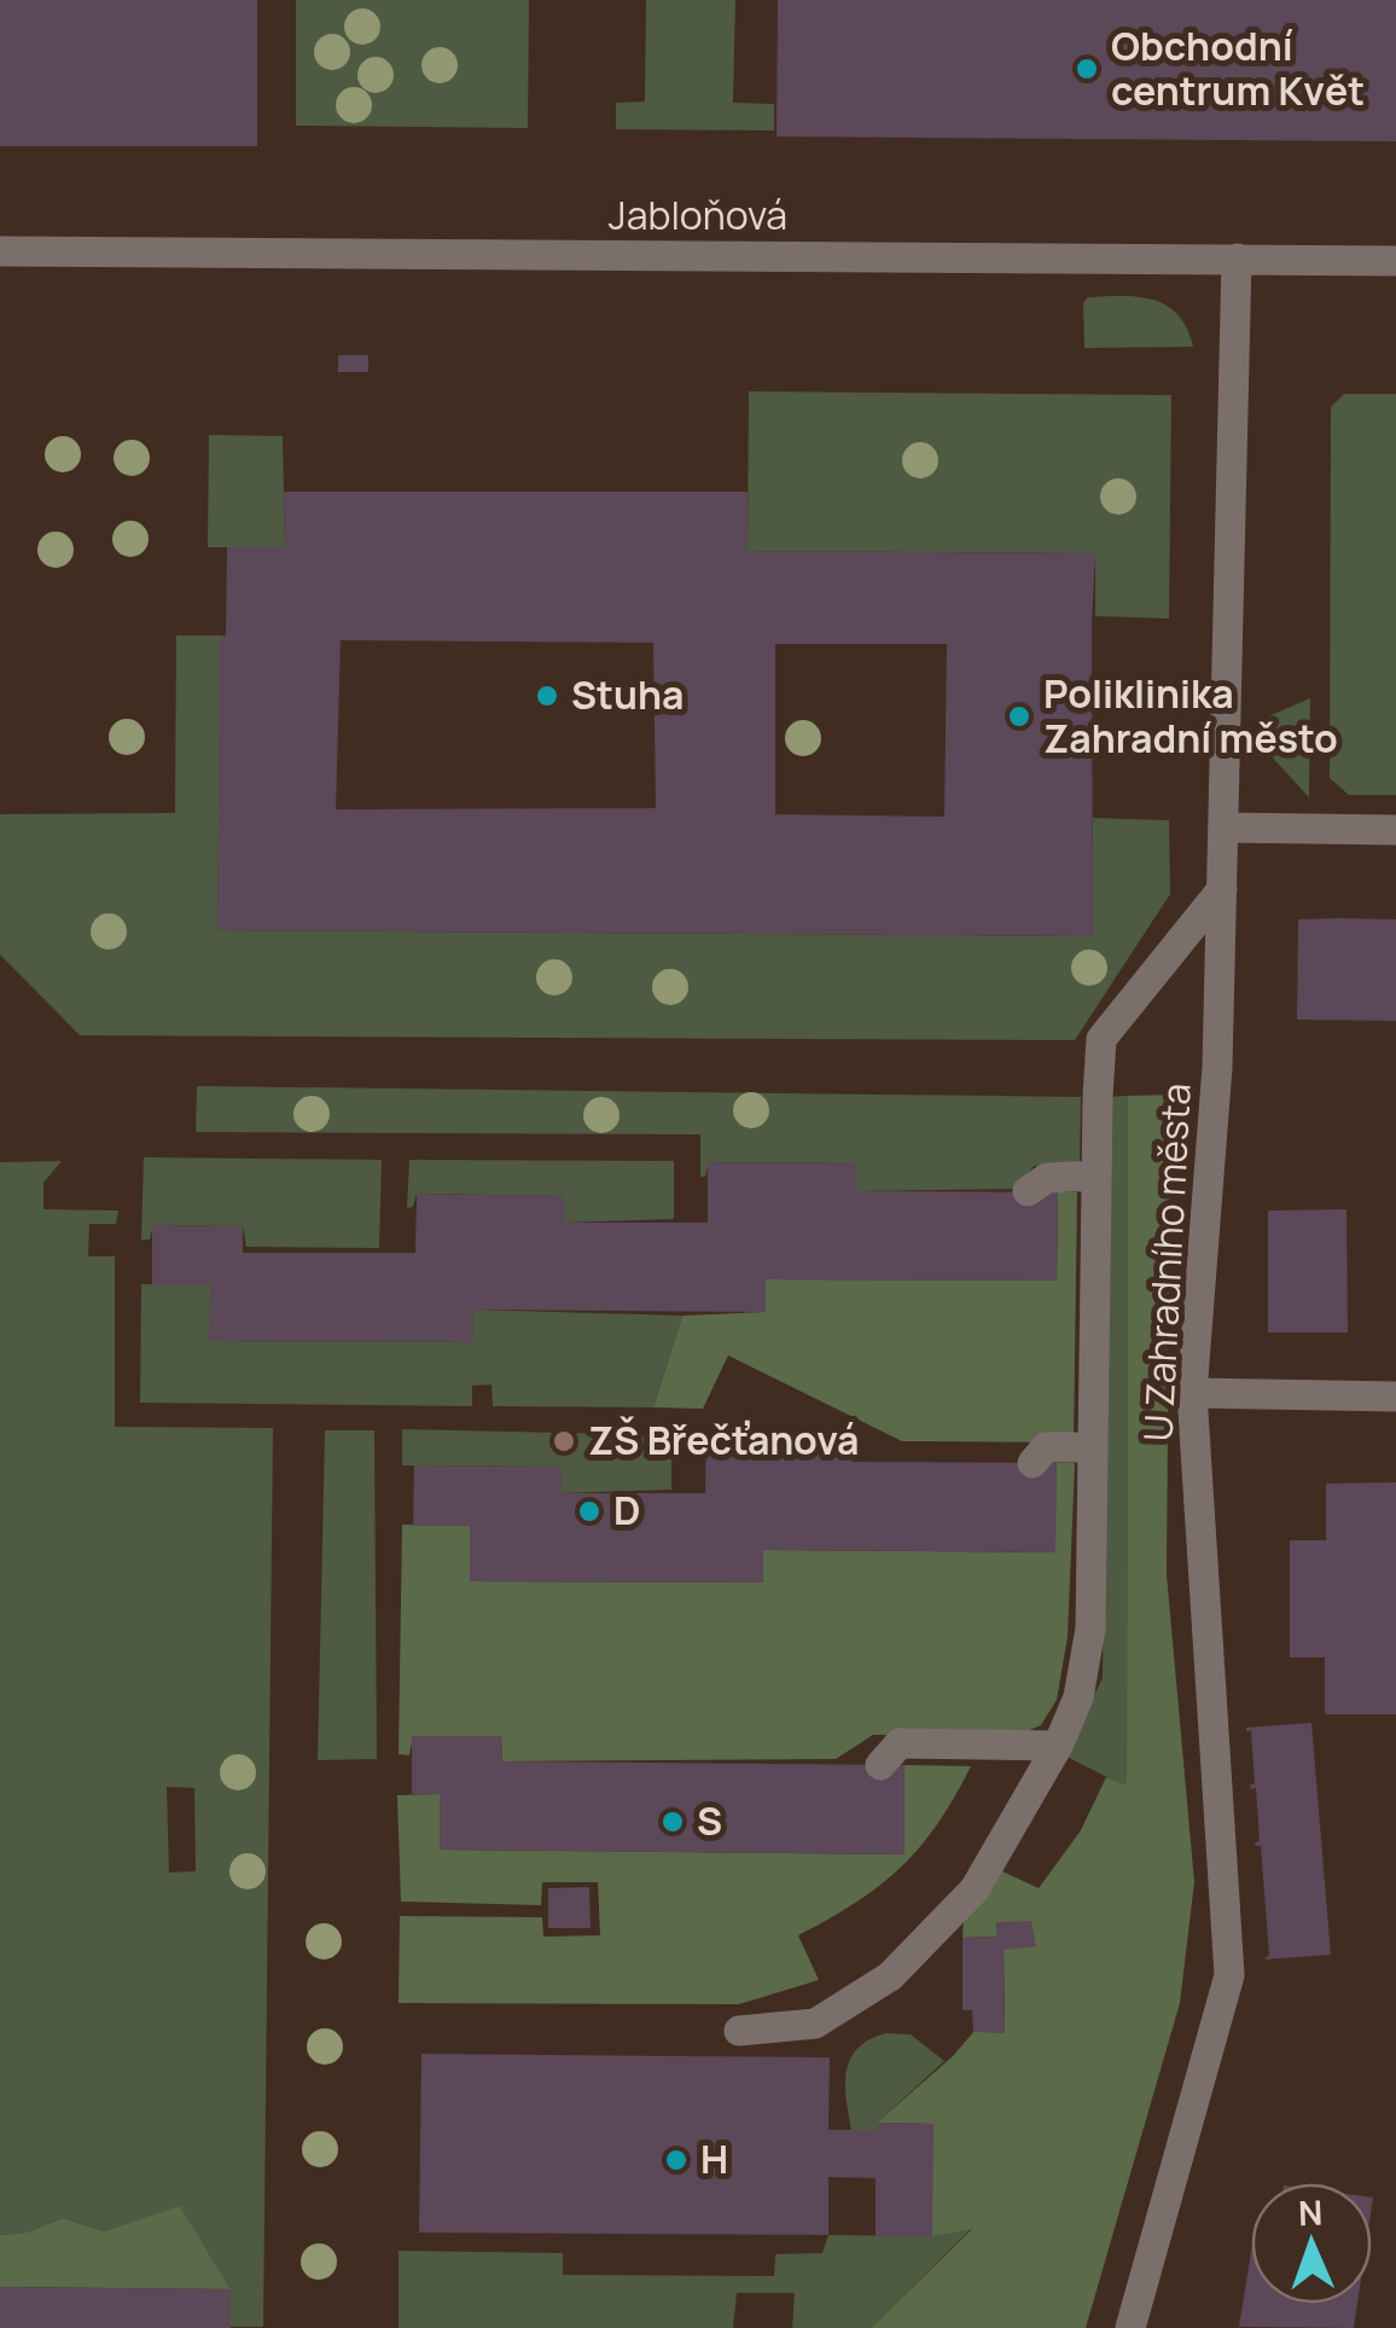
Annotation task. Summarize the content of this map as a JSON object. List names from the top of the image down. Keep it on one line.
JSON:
{"streets":{"street":["Jabloňová","U Zahradního města"]},"crossings":[["Jabloňová","U Zahradního města"]],"places":["Obchodní centrum Květ","Stuha","Poliklinika Zahradní město","ZŠ Břečťanová","D","S","H"],"north":"top"}
